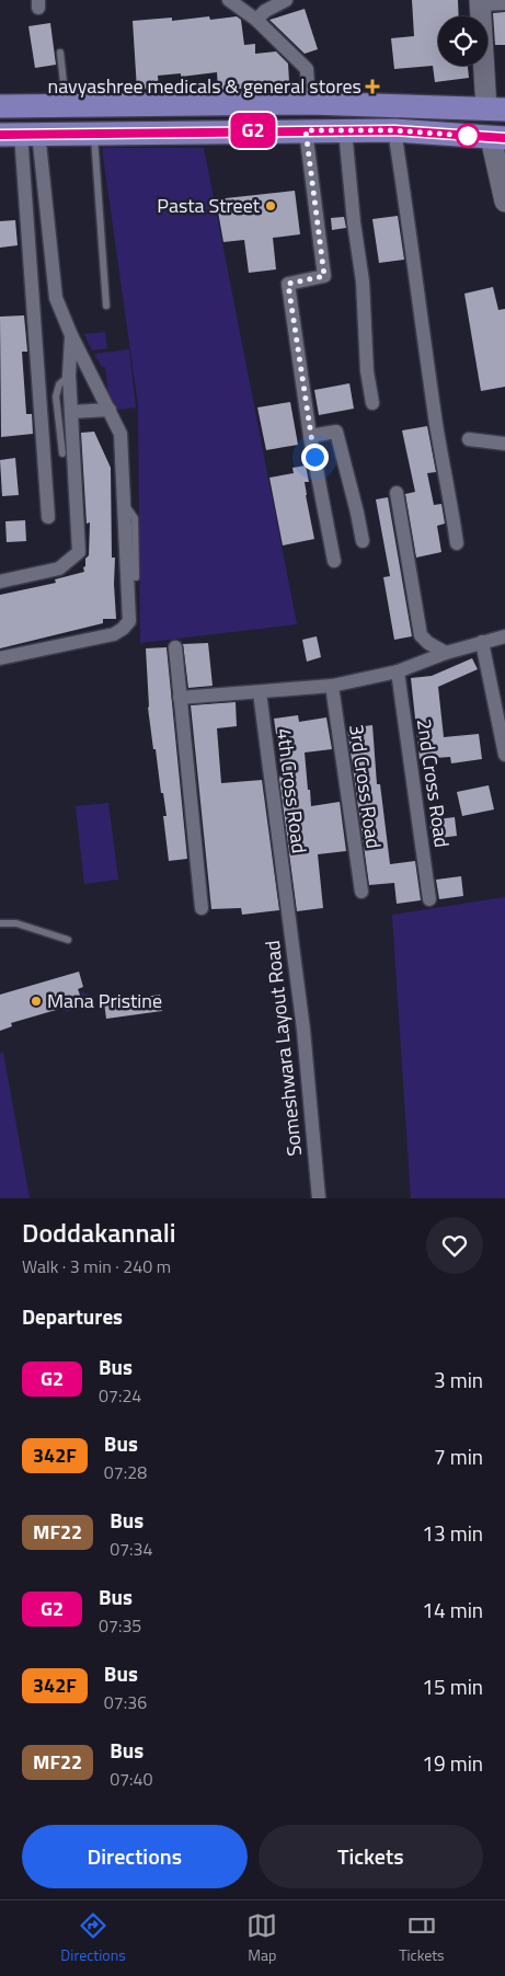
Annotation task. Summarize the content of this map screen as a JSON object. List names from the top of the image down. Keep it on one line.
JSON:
{"streets":{"street":["2nd Cross Road","3rd Cross Road","4th Cross Road","Someshwara Layout Road"]},"crossings":[["4th Cross Road","Someshwara Layout Road"]],"places":{"health":["navyashree medicals & general stores"],"other":["Pasta Street","Mana Pristine"]},"lines":["bus line G2"],"page":{"on_map":"G2","heading":[["Doddakannali","Walk · 3 min · 240 m"],"Departures"],"list":[{"mark":"G2","name":"Bus","note":"07:24","value":"3 min"},{"mark":"342F","name":"Bus","note":"07:28","value":"7 min"},{"mark":"MF22","name":"Bus","note":"07:34","value":"13 min"},{"mark":"G2","name":"Bus","note":"07:35","value":"14 min"},{"mark":"342F","name":"Bus","note":"07:36","value":"15 min"},{"mark":"MF22","name":"Bus","note":"07:40","value":"19 min"}],"buttons":["Directions","Tickets"],"tabs":["Directions","Map","Tickets"]}}
